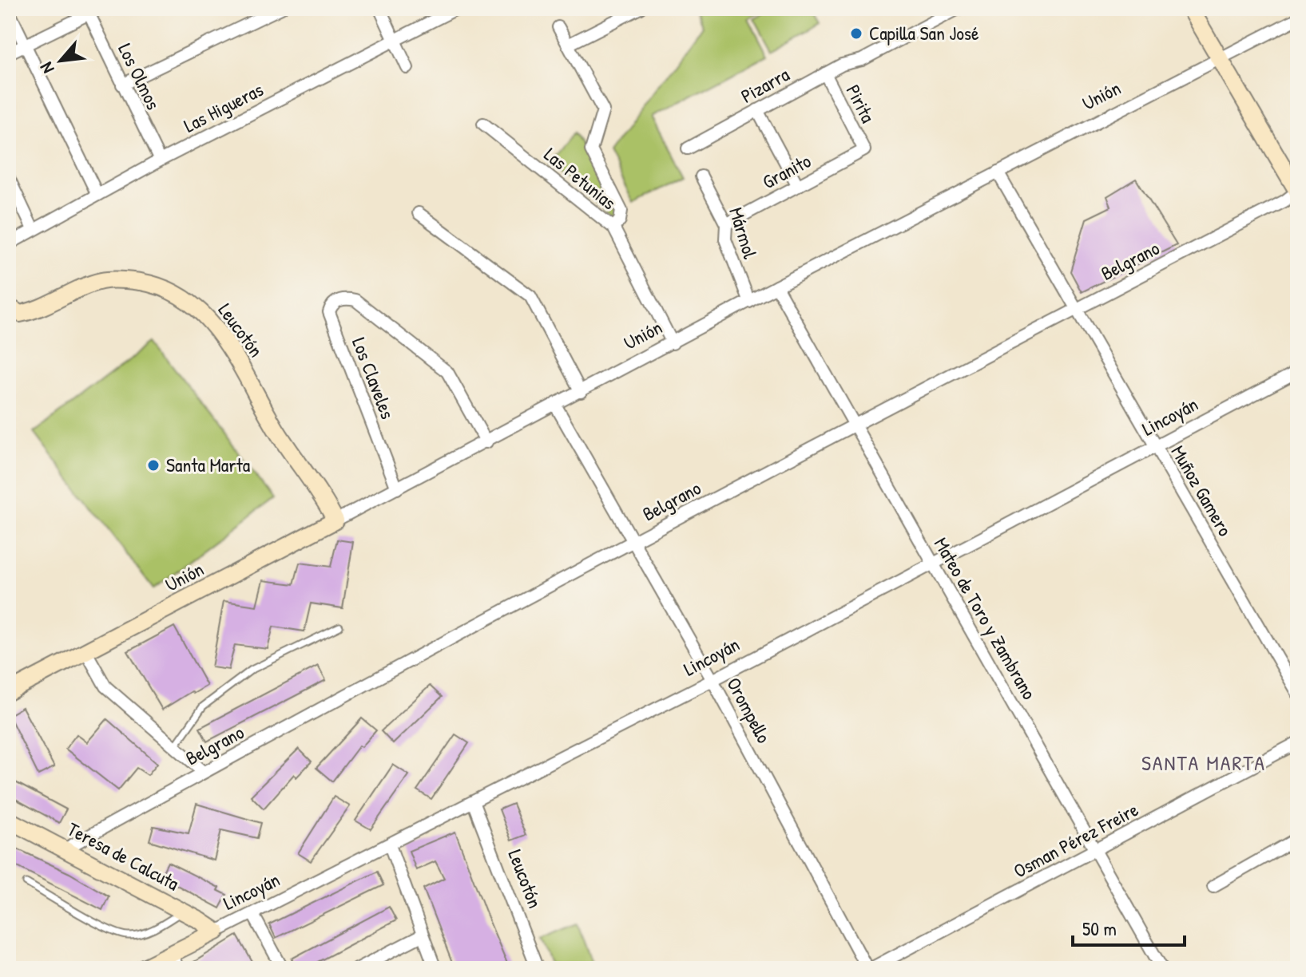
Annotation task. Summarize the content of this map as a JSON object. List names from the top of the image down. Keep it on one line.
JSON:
{"streets":{"street":["Los Olmos","Pizarra","Unión","Pirita","Las Higueras","Granito","Las Petunias","Mármol","Belgrano","Leucotón","Los Claveles","Lincoyán","Muñoz Gamero","Mateo de Toro y Zambrano","Orompello","Osman Pérez Freire","Teresa de Calcuta"]},"crossings":[["Los Olmos","Las Higueras"],["Pizarra","Pirita"],["Unión","Las Petunias"],["Unión","Mármol"],["Unión","Leucotón"],["Unión","Los Claveles"],["Unión","Muñoz Gamero"],["Unión","Mateo de Toro y Zambrano"],["Unión","Orompello"],["Pirita","Granito"],["Granito","Mármol"],["Belgrano","Muñoz Gamero"],["Belgrano","Mateo de Toro y Zambrano"],["Belgrano","Orompello"],["Belgrano","Teresa de Calcuta"],["Leucotón","Lincoyán"],["Lincoyán","Muñoz Gamero"],["Lincoyán","Mateo de Toro y Zambrano"],["Lincoyán","Orompello"],["Lincoyán","Teresa de Calcuta"],["Mateo de Toro y Zambrano","Osman Pérez Freire"],["Orompello","Osman Pérez Freire"]],"districts":["SANTA MARTA"],"places":["Capilla San José","Santa Marta"],"scale_bar":"50 m","north":"bottom left"}
